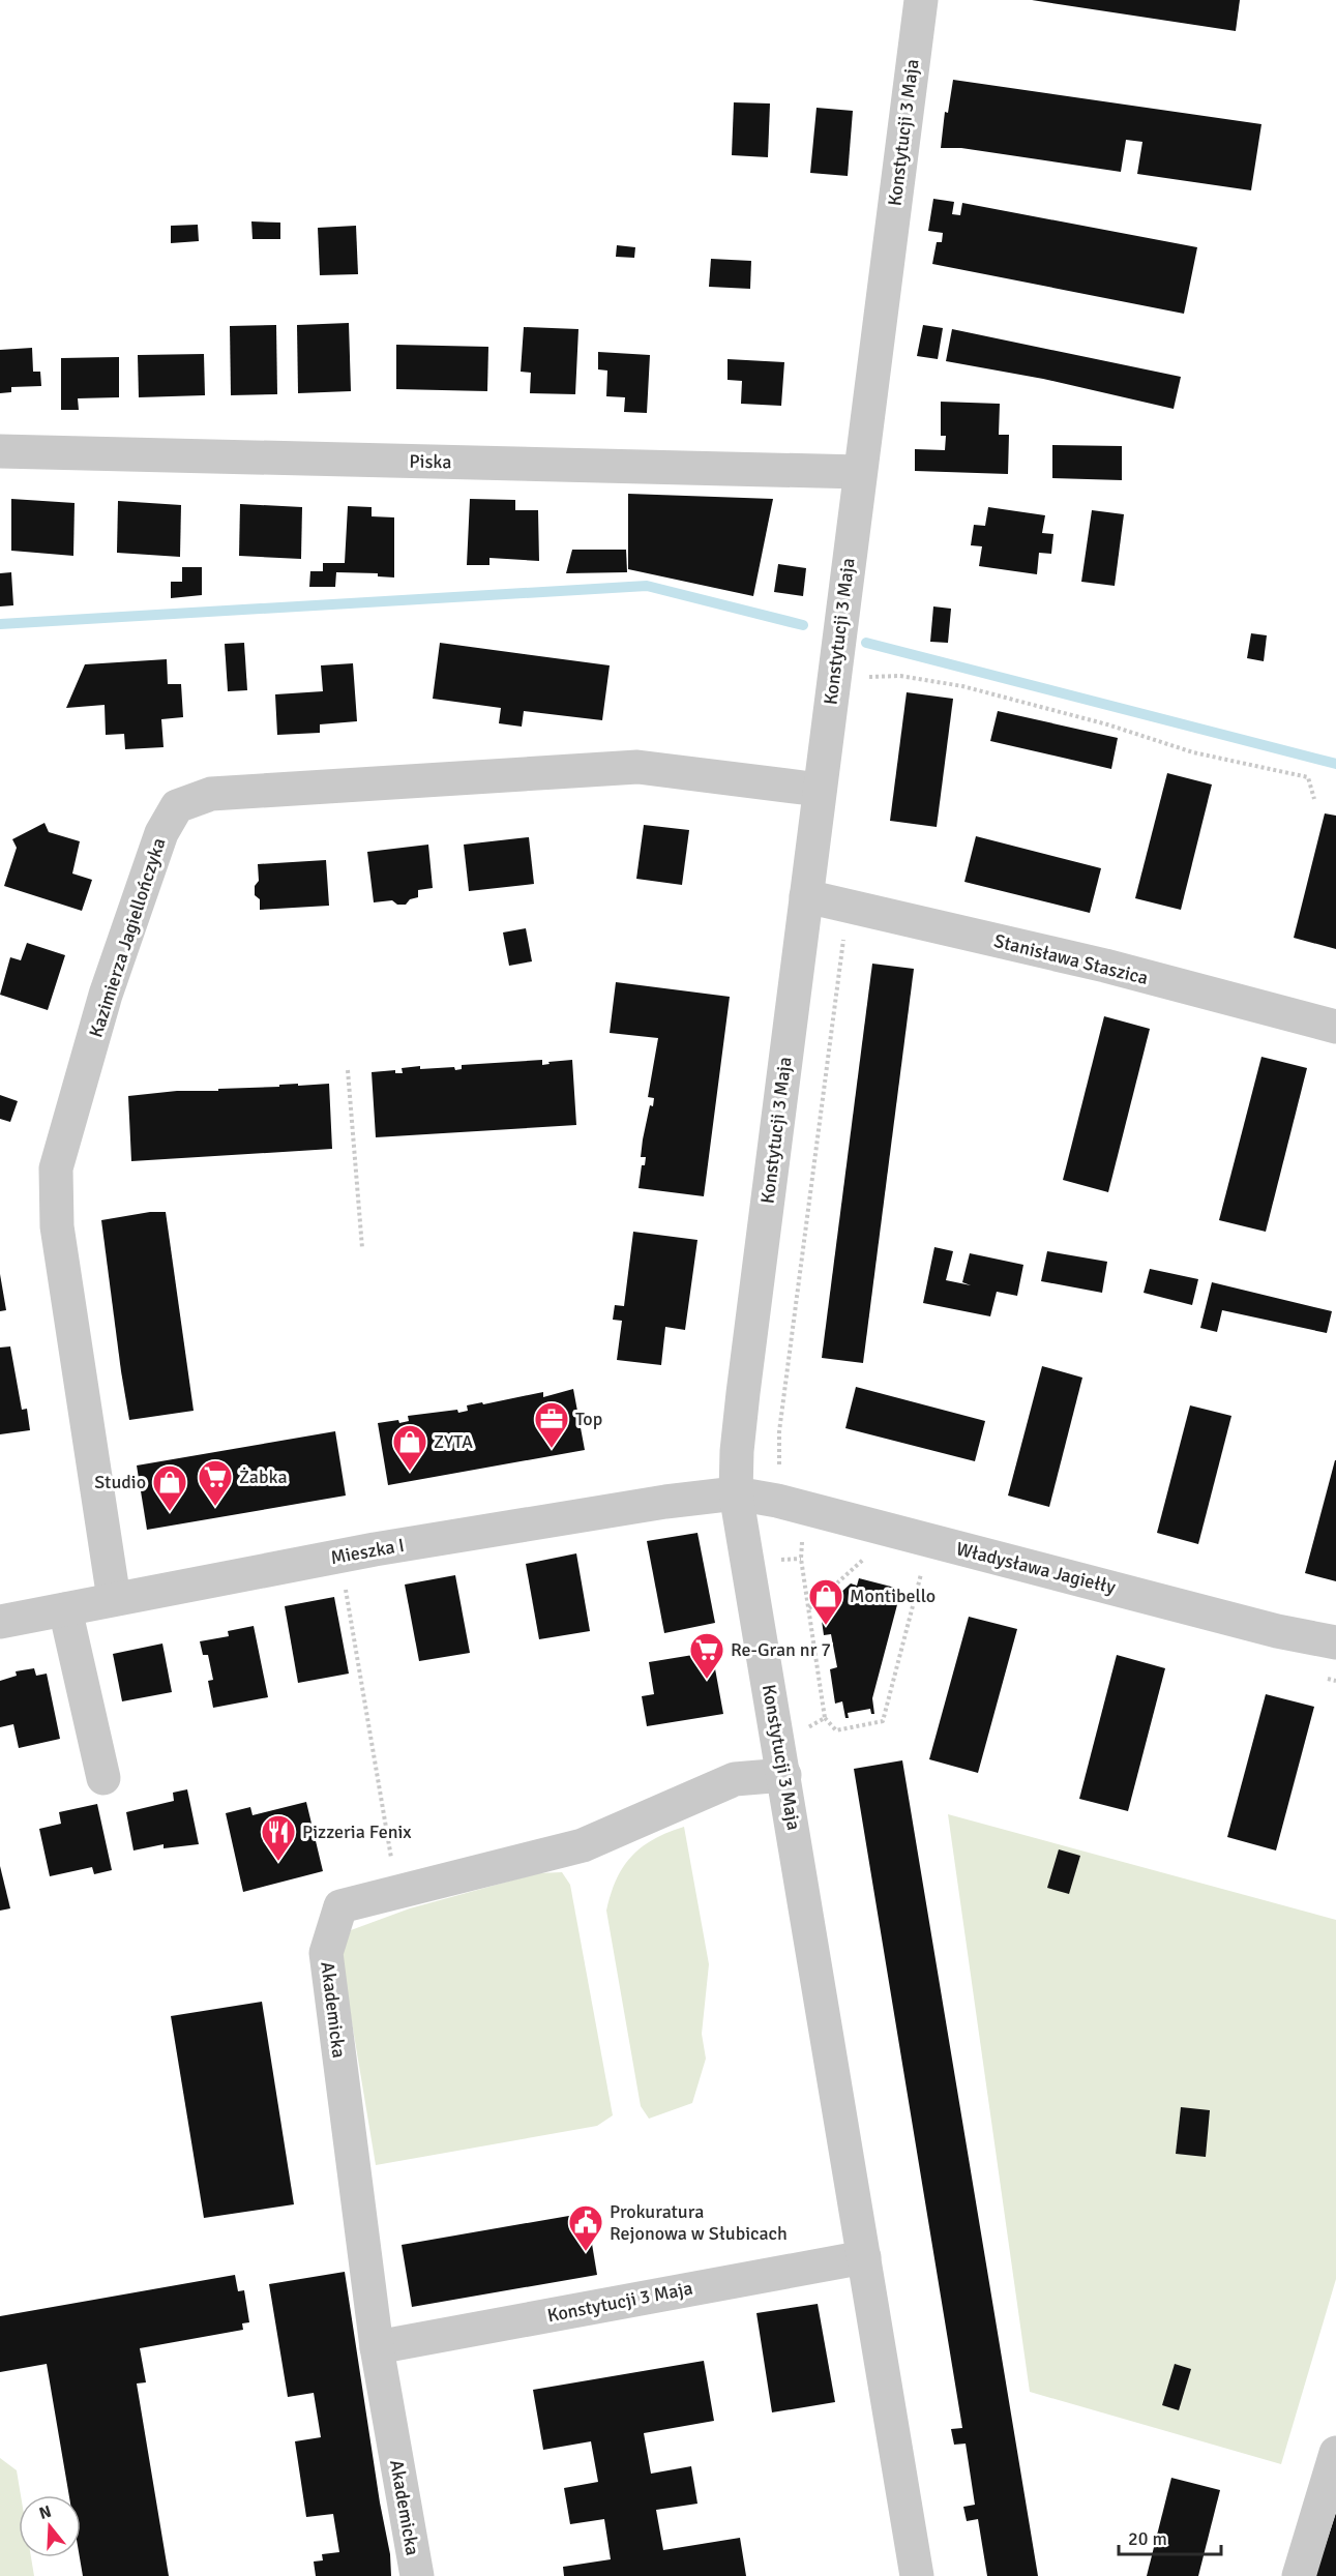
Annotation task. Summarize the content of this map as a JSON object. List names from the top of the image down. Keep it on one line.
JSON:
{"streets":{"street":["Konstytucji 3 Maja","Piska","Kazimierza Jagiellończyka","Stanisława Staszica","Mieszka I","Władysława Jagiełły","Akademicka"]},"crossings":[["Konstytucji 3 Maja","Piska"],["Konstytucji 3 Maja","Kazimierza Jagiellończyka"],["Konstytucji 3 Maja","Stanisława Staszica"],["Konstytucji 3 Maja","Mieszka I"],["Konstytucji 3 Maja","Władysława Jagiełły"],["Konstytucji 3 Maja","Akademicka"],["Kazimierza Jagiellończyka","Mieszka I"],["Mieszka I","Władysława Jagiełły"]],"places":{"office":["Top"],"shop":["ZYTA","Studio","Montibello"],"supermarket":["Żabka","Re-Gran nr 7"],"restaurant":["Pizzeria Fenix"],"public building":["Prokuratura Rejonowa w Słubicach"]},"scale_bar":"20 m","north":"top"}
